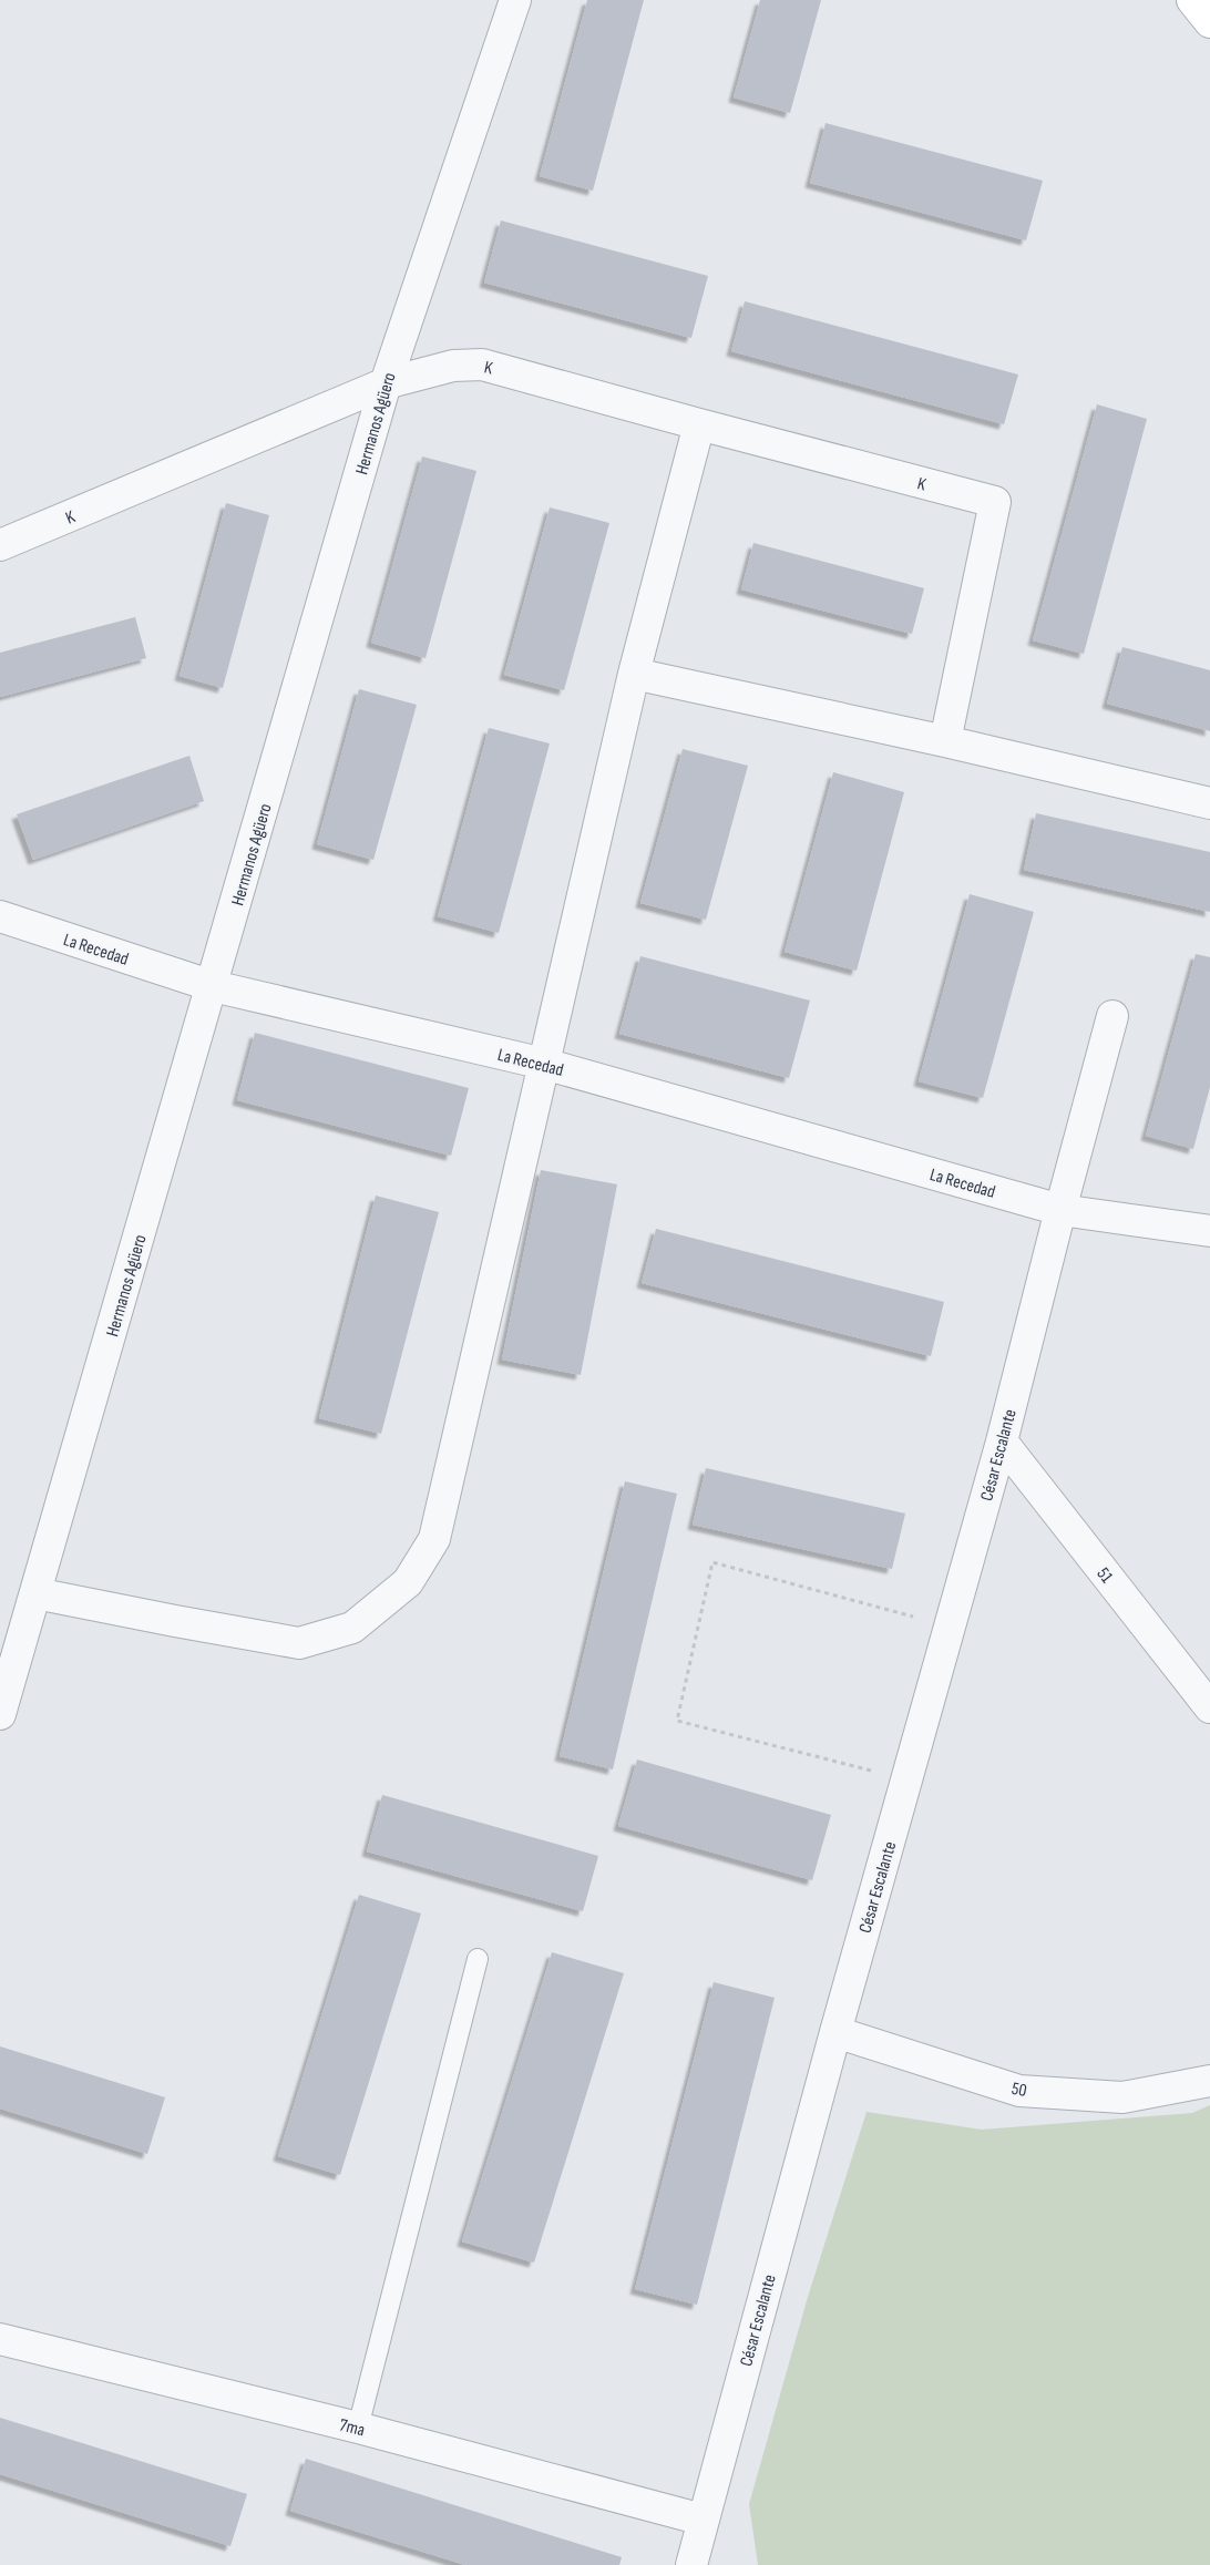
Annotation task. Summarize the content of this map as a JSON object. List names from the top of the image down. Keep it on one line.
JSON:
{"streets":{"street":["K","Hermanos Agüero","La Recedad","César Escalante","51","50","7ma"]},"crossings":[["K","Hermanos Agüero"],["Hermanos Agüero","La Recedad"],["La Recedad","César Escalante"],["César Escalante","51"],["César Escalante","50"],["César Escalante","7ma"]]}
